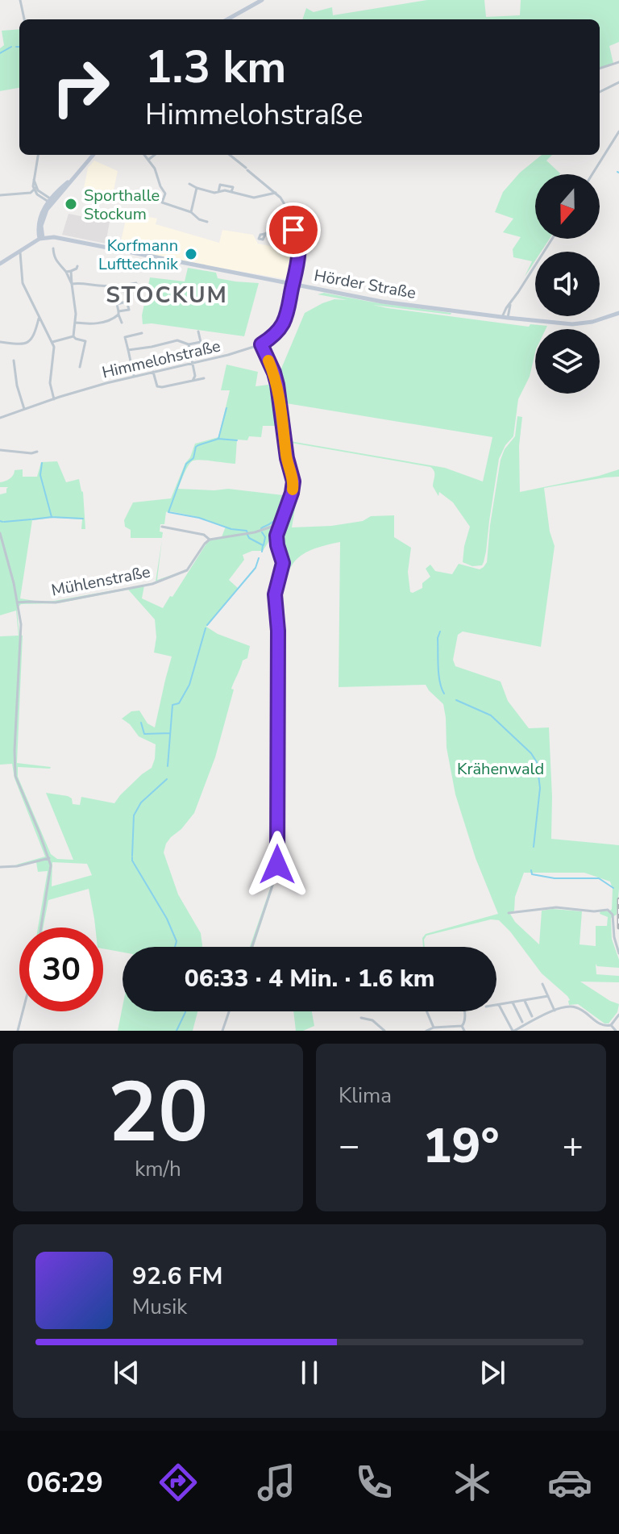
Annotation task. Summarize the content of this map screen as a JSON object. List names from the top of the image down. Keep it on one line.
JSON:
{"streets":{"main road":["Hörder Straße"],"street":["Himmelohstraße","Mühlenstraße"]},"crossings":[["Hörder Straße","Himmelohstraße"]],"districts":["STOCKUM"],"parks":["Krähenwald"],"places":["Sporthalle Stockum","Korfmann Lufttechnik"],"north":"bottom","page":{"turn":["1.3 km","Himmelohstraße"],"limit":"30","trip":"06:33 · 4 Min. · 1.6 km","tile":[["20","km/h"],"Klima"],"heat":["−","19°","+"],"song":["92.6 FM","Musik"],"tabs":"06:29"}}
